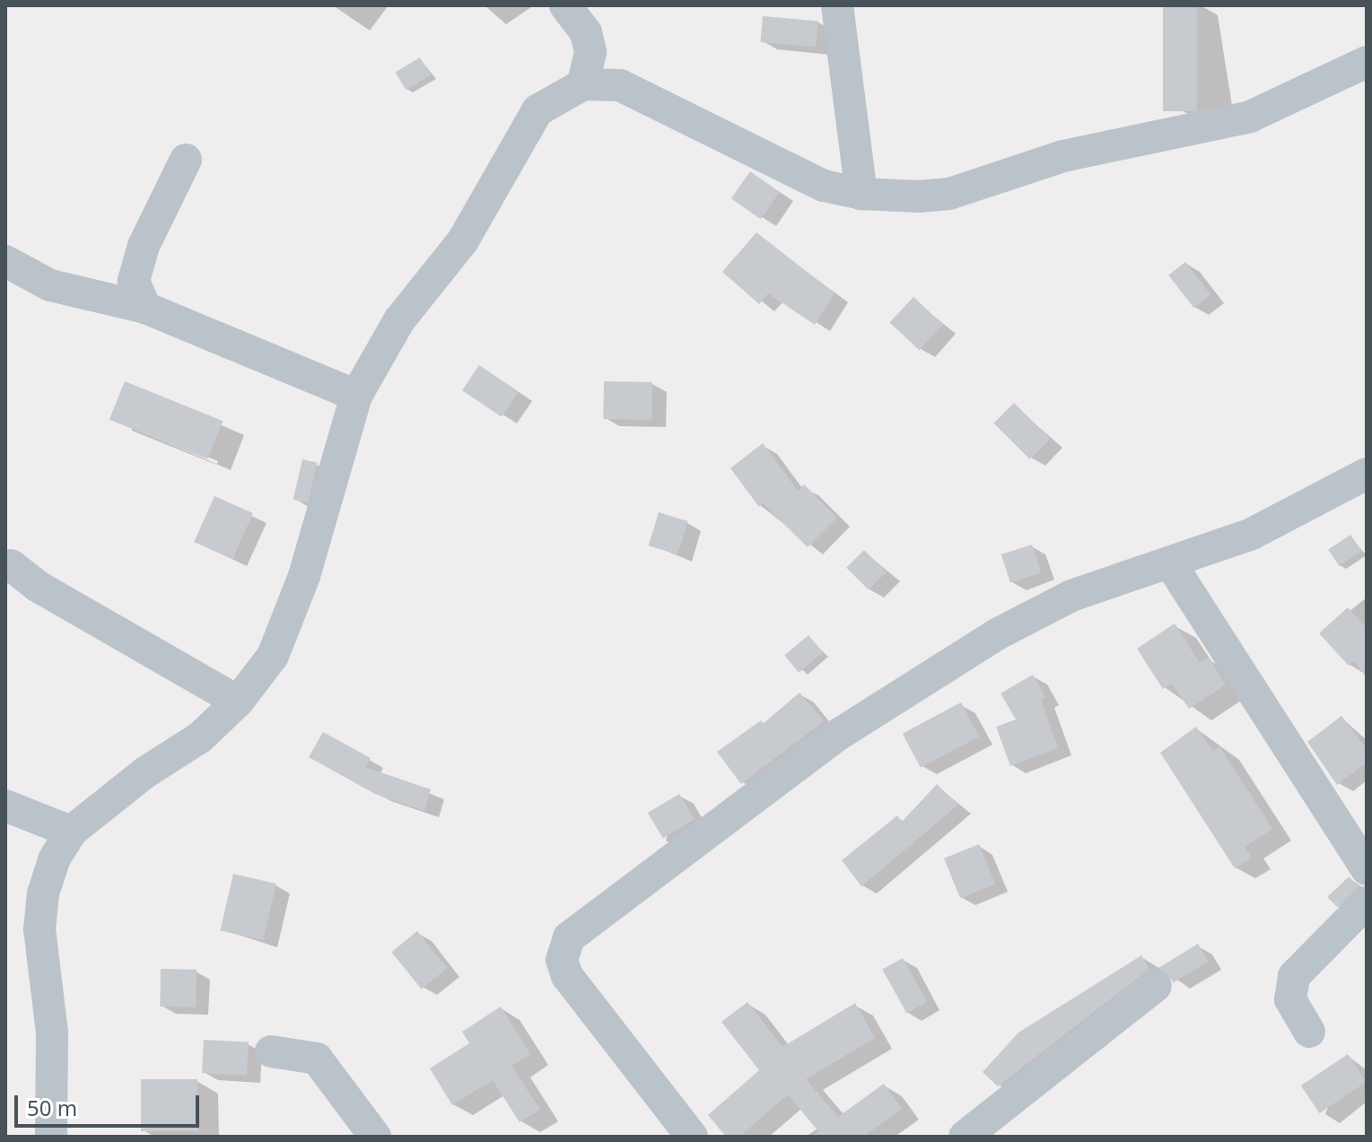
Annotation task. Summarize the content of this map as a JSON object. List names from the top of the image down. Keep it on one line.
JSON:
{"scale_bar":"50 m"}
